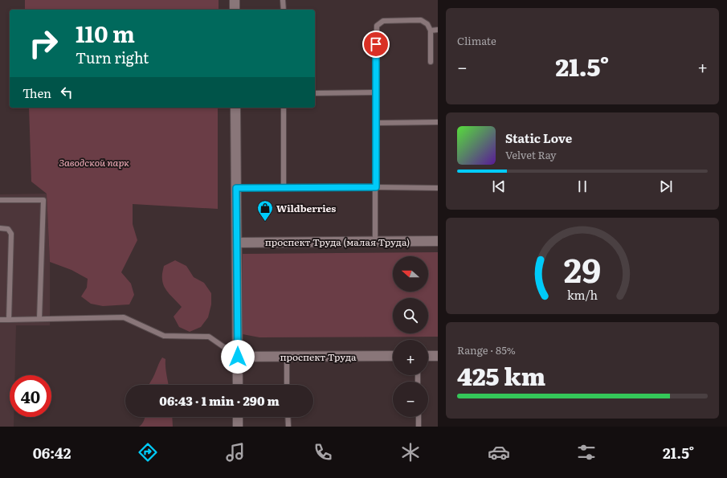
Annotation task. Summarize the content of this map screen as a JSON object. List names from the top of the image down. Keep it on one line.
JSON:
{"streets":{"street":["проспект Труда (малая Труда)","проспект Труда"]},"parks":["Заводской парк"],"places":{"shop":["Wildberries"]},"north":"left","page":{"tile":["Climate",["Range · 85%","425 km"]],"turn":["110 m","Turn right"],"heat":["−","21.5°","+"],"then":"Then","song":["Static Love","Velvet Ray"],"map_buttons":["+","−"],"limit":"40","trip":"06:43 · 1 min · 290 m","tabs":["06:42","21.5°"],"gauge":["29","km/h"]}}
